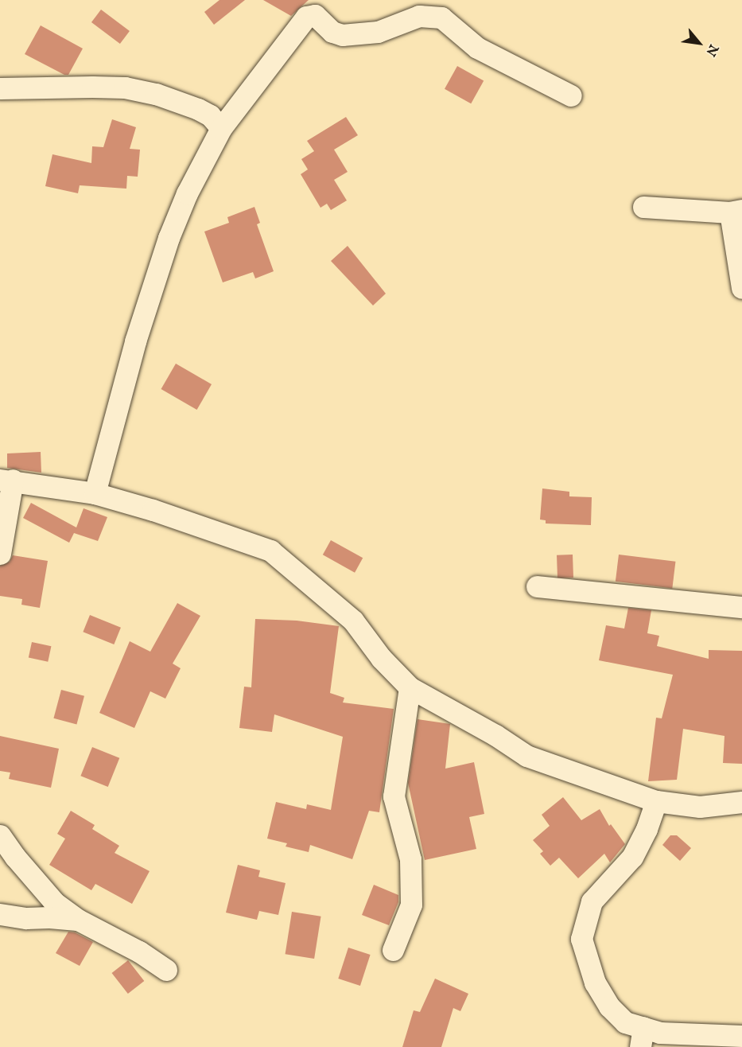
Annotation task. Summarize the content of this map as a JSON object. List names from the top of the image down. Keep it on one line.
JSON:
{"north":"bottom right"}
